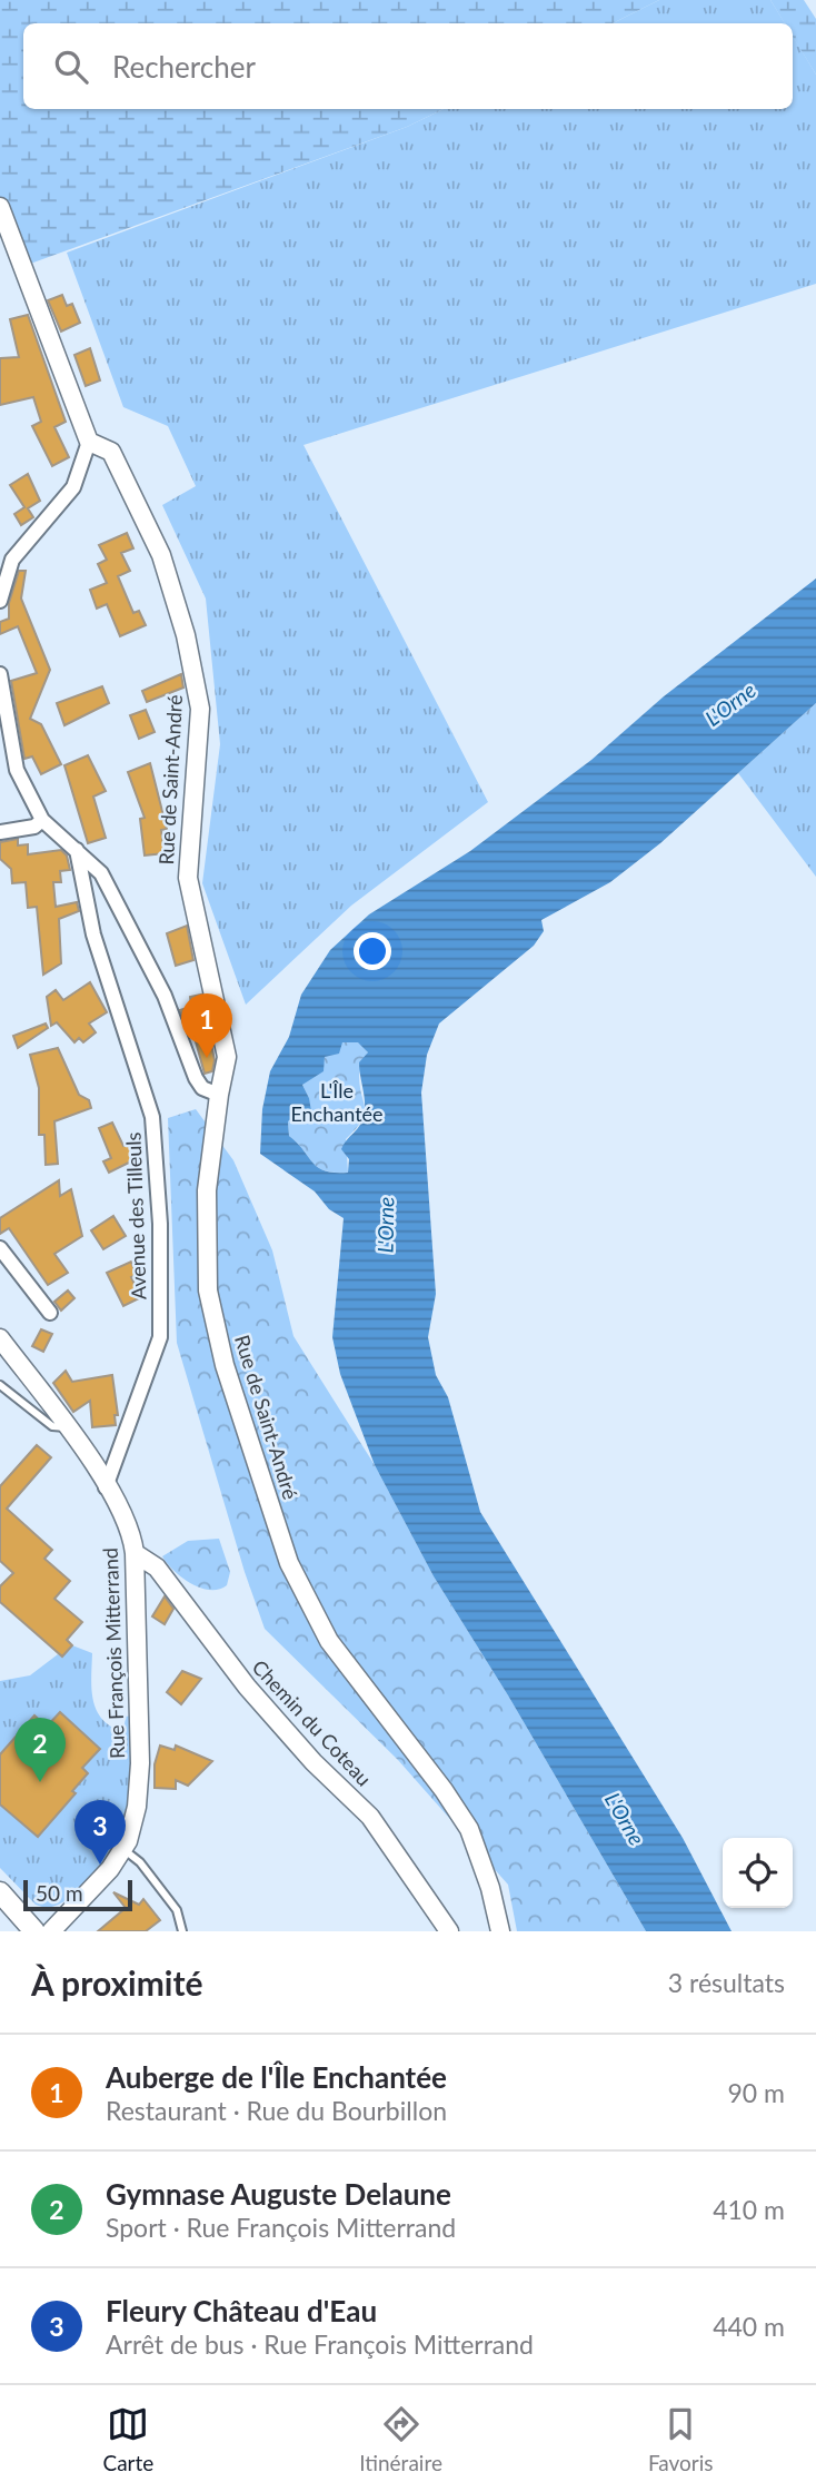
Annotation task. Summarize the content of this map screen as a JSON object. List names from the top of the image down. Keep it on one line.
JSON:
{"streets":{"street":["Rue de Saint-André","Avenue des Tilleuls","Rue François Mitterrand","Chemin du Coteau"]},"crossings":[["Avenue des Tilleuls","Rue François Mitterrand"],["Rue François Mitterrand","Chemin du Coteau"]],"water":["L'Orne"],"parks":["L'Île Enchantée"],"scale_bar":"50 m","page":{"search":"Rechercher","pins":["1","2","3"],"scale":"50 m","heading":["À proximité","3 résultats"],"list":[{"mark":"1","name":"Auberge de l'Île Enchantée","note":"Restaurant · Rue du Bourbillon","value":"90 m"},{"mark":"2","name":"Gymnase Auguste Delaune","note":"Sport · Rue François Mitterrand","value":"410 m"},{"mark":"3","name":"Fleury Château d'Eau","note":"Arrêt de bus · Rue François Mitterrand","value":"440 m"}],"nav":["Carte","Itinéraire","Favoris"]}}
